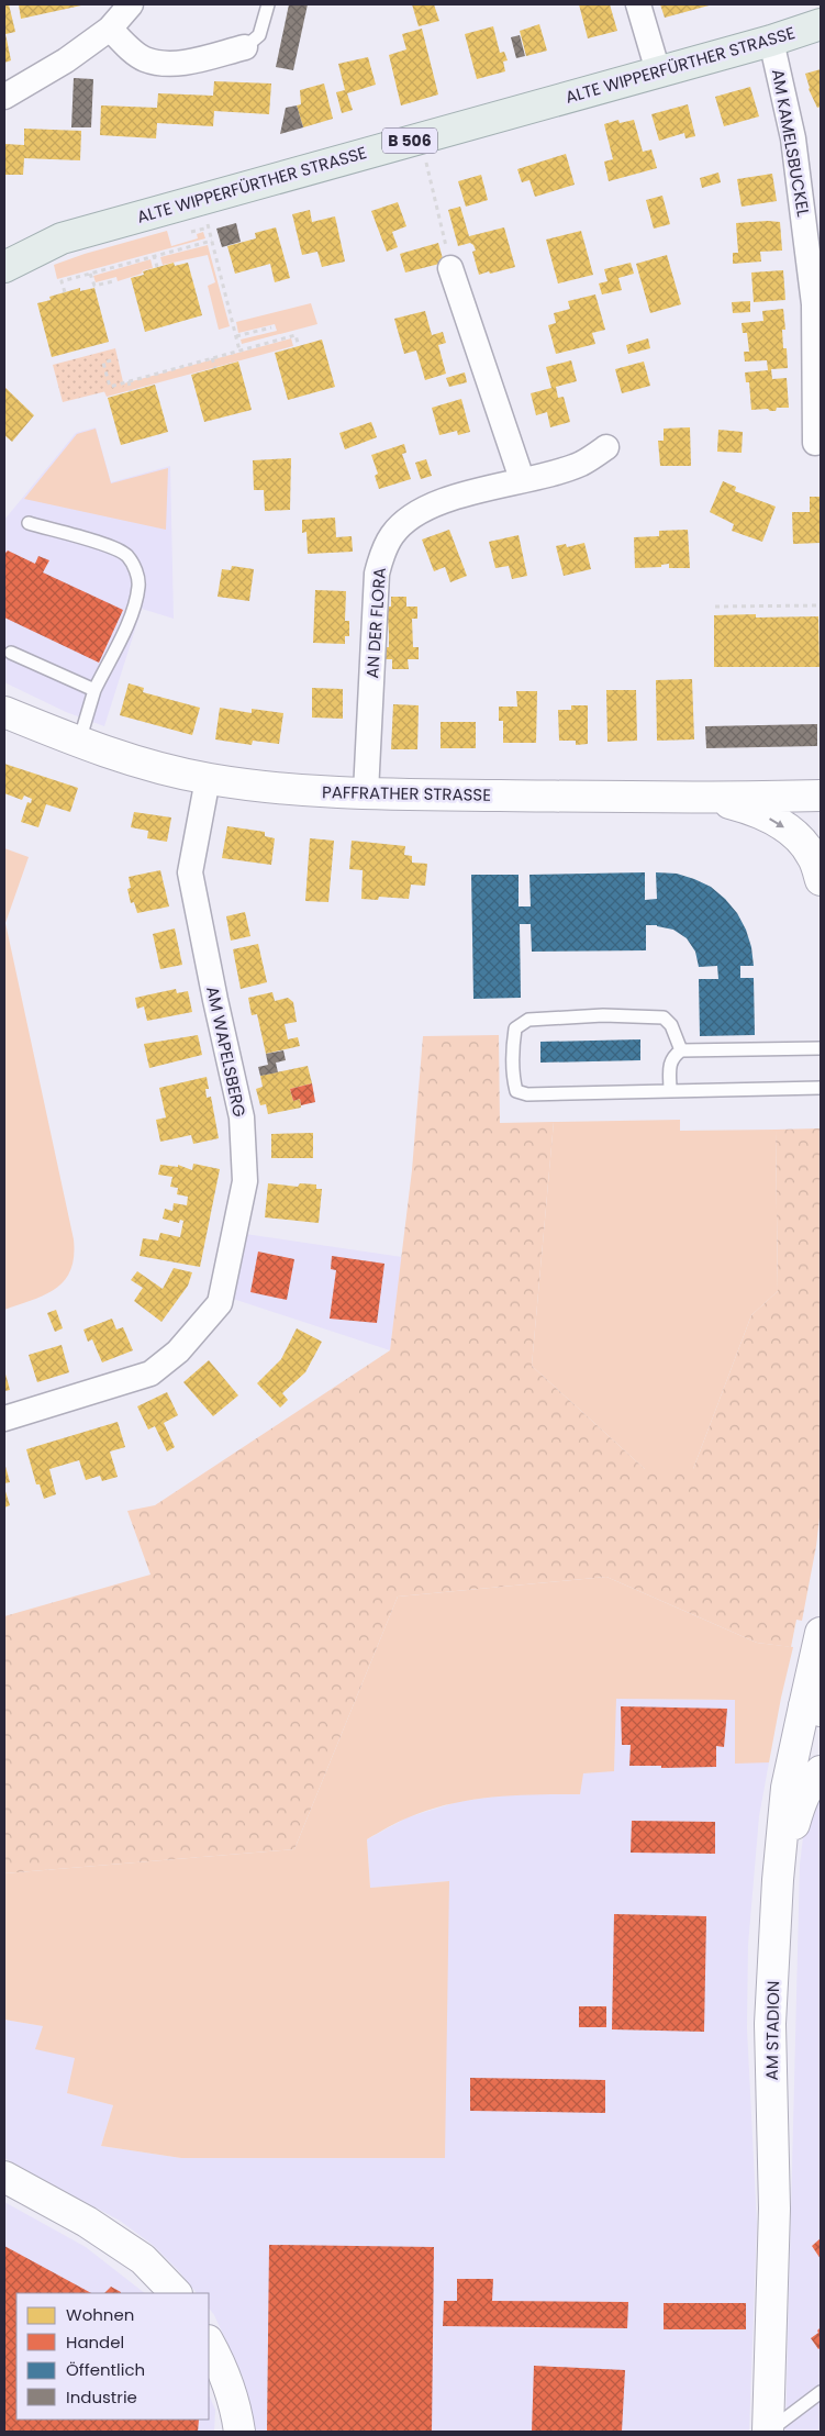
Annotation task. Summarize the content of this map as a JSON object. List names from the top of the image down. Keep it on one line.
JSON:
{"streets":{"main road":["ALTE WIPPERFÜRTHER STRASSE","B 506"],"street":["AM KAMELSBUCKEL","AN DER FLORA","PAFFRATHER STRASSE","AM WAPELSBERG","AM STADION"]},"crossings":[["ALTE WIPPERFÜRTHER STRASSE","AM KAMELSBUCKEL"],["AN DER FLORA","PAFFRATHER STRASSE"],["PAFFRATHER STRASSE","AM WAPELSBERG"]],"legend":["Wohnen","Handel","Öffentlich","Industrie"]}
